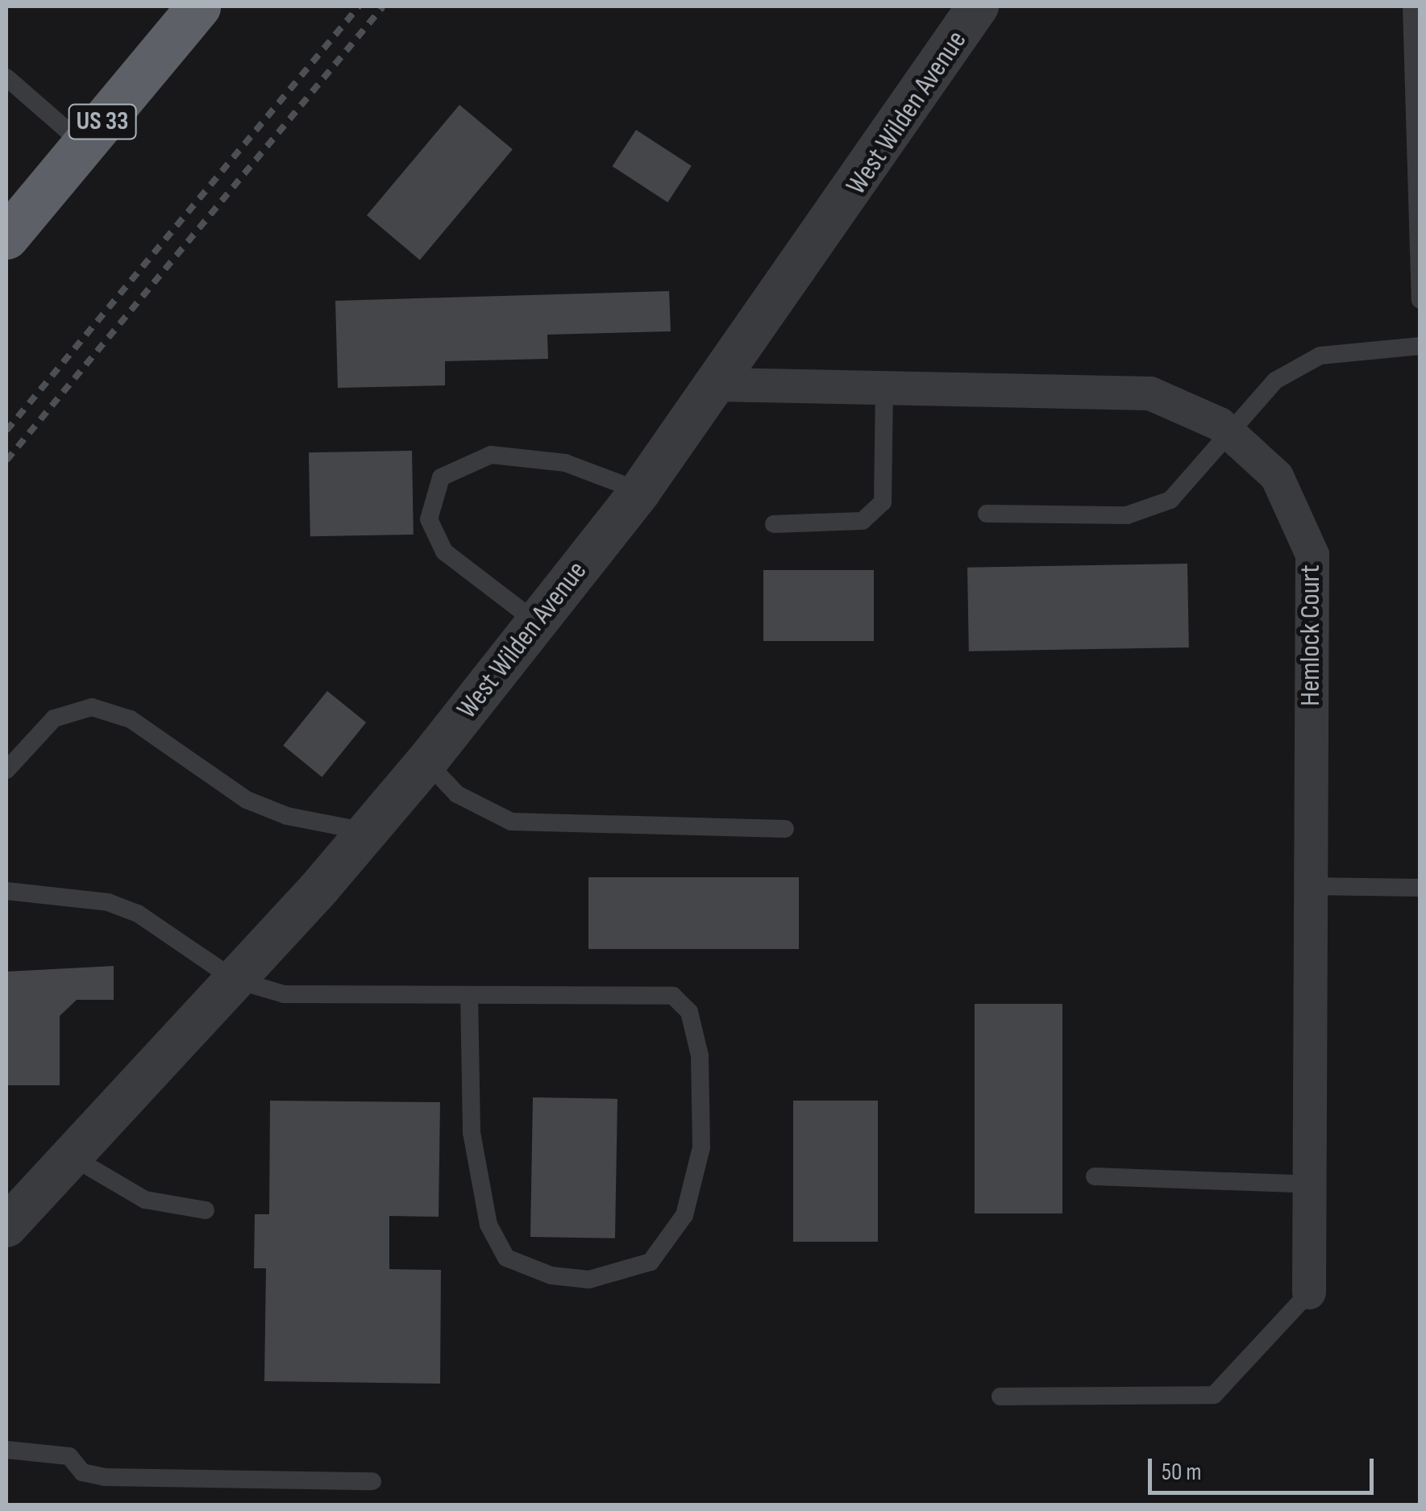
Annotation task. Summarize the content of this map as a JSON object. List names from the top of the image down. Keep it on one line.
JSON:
{"streets":{"highway":["US 33"],"street":["West Wilden Avenue","Hemlock Court"]},"crossings":[["West Wilden Avenue","Hemlock Court"]],"scale_bar":"50 m"}
